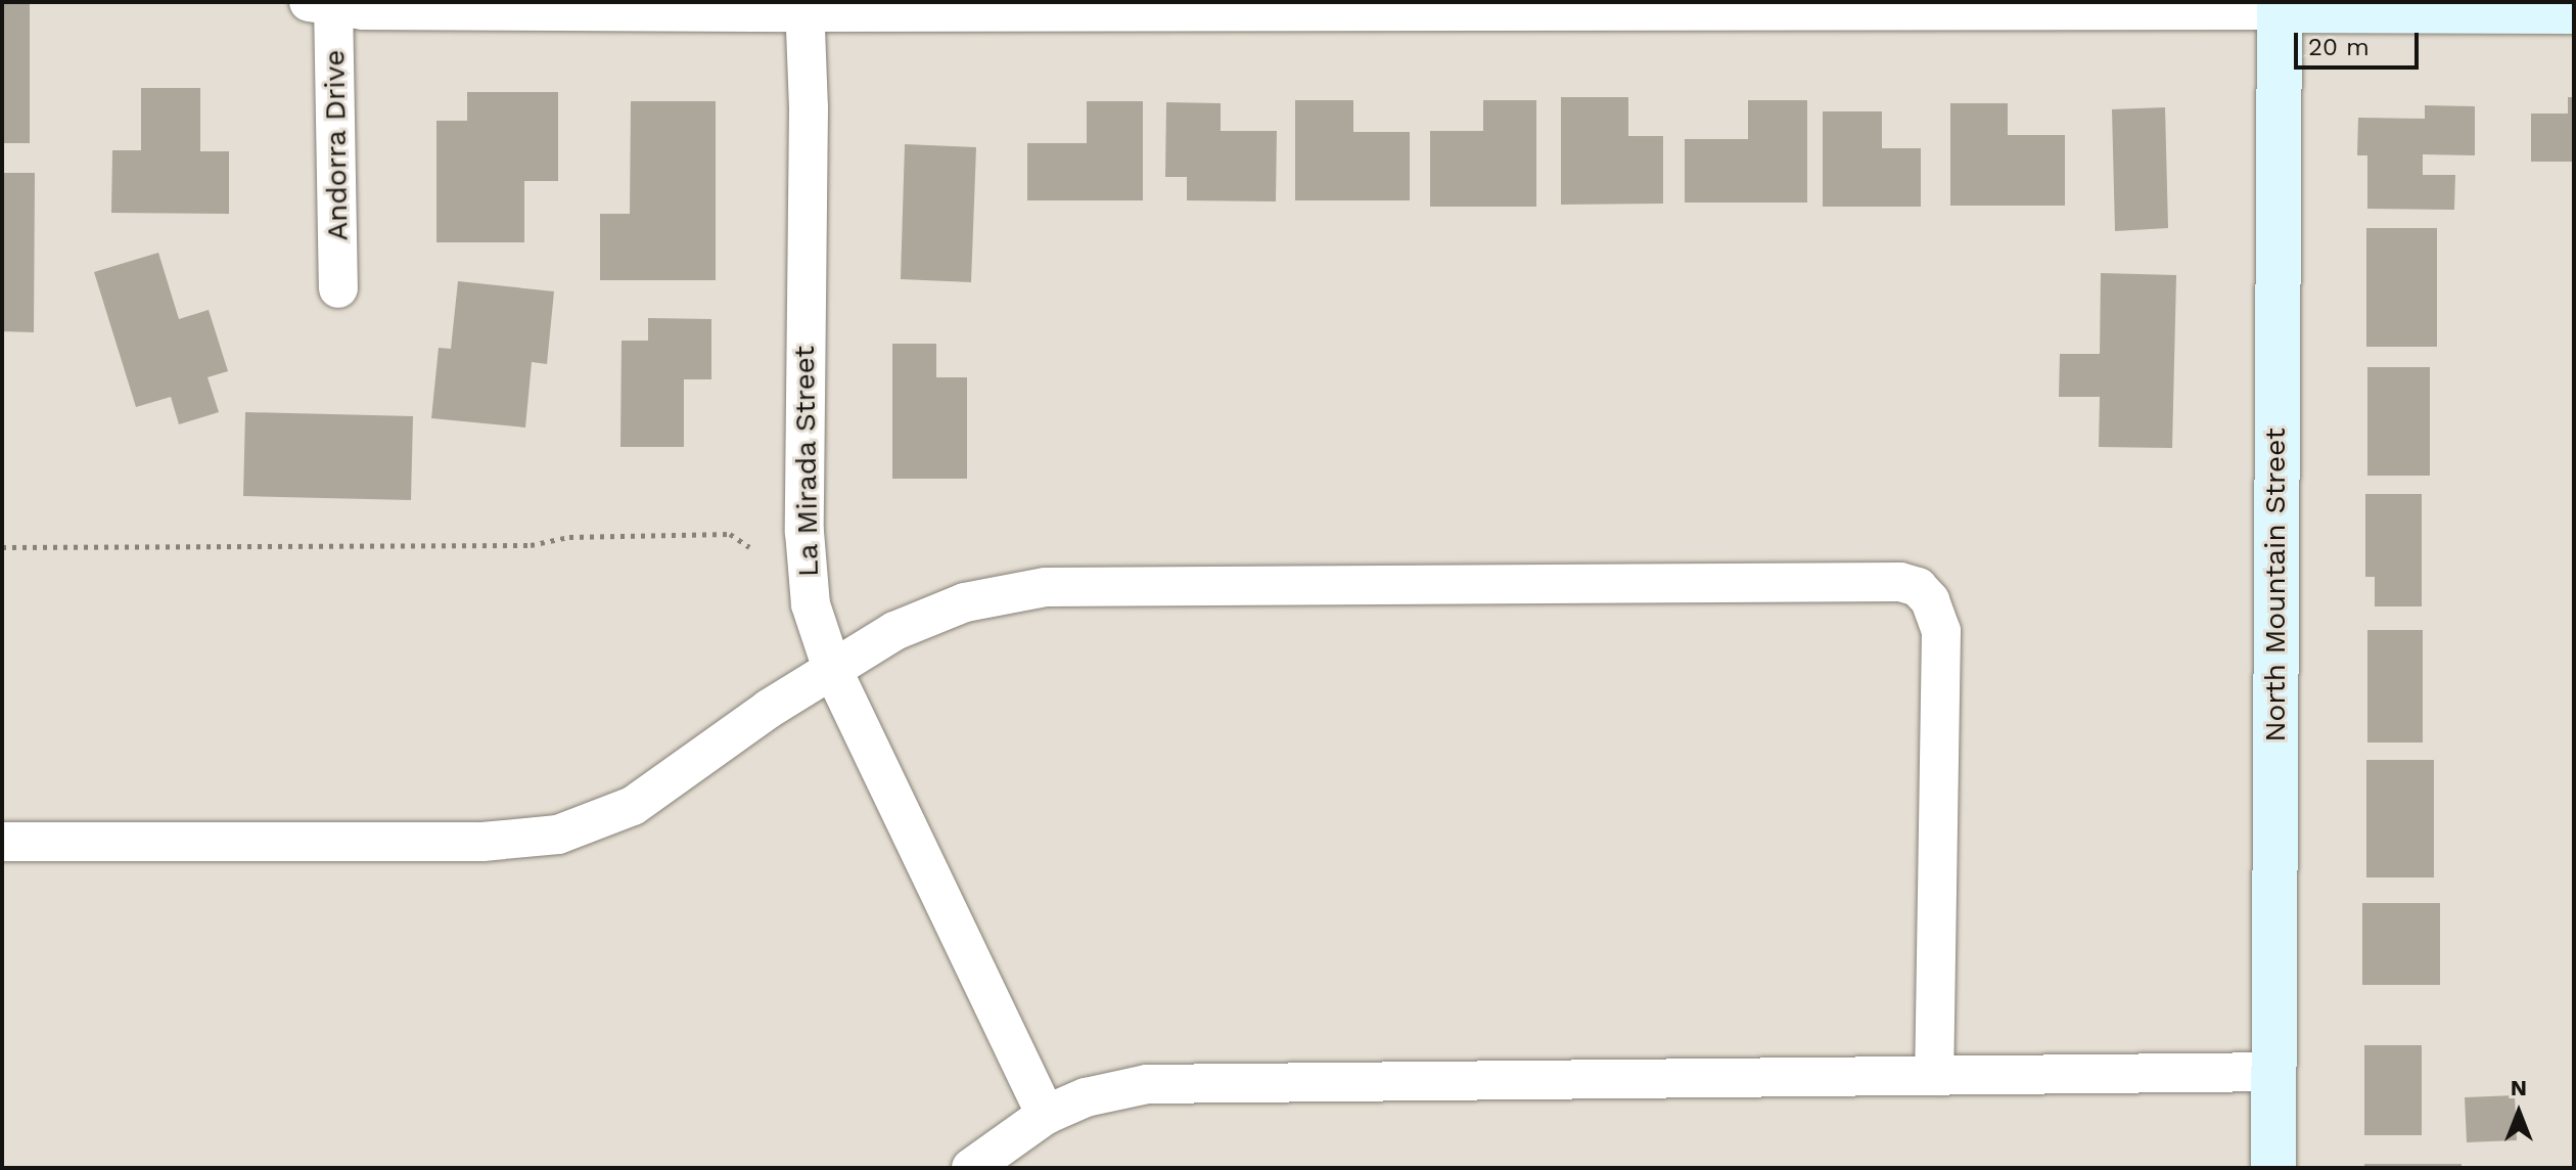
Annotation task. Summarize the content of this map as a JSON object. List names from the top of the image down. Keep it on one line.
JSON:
{"streets":{"street":["Andorra Drive","La Mirada Street","North Mountain Street"]},"scale_bar":"20 m","north":"top"}
